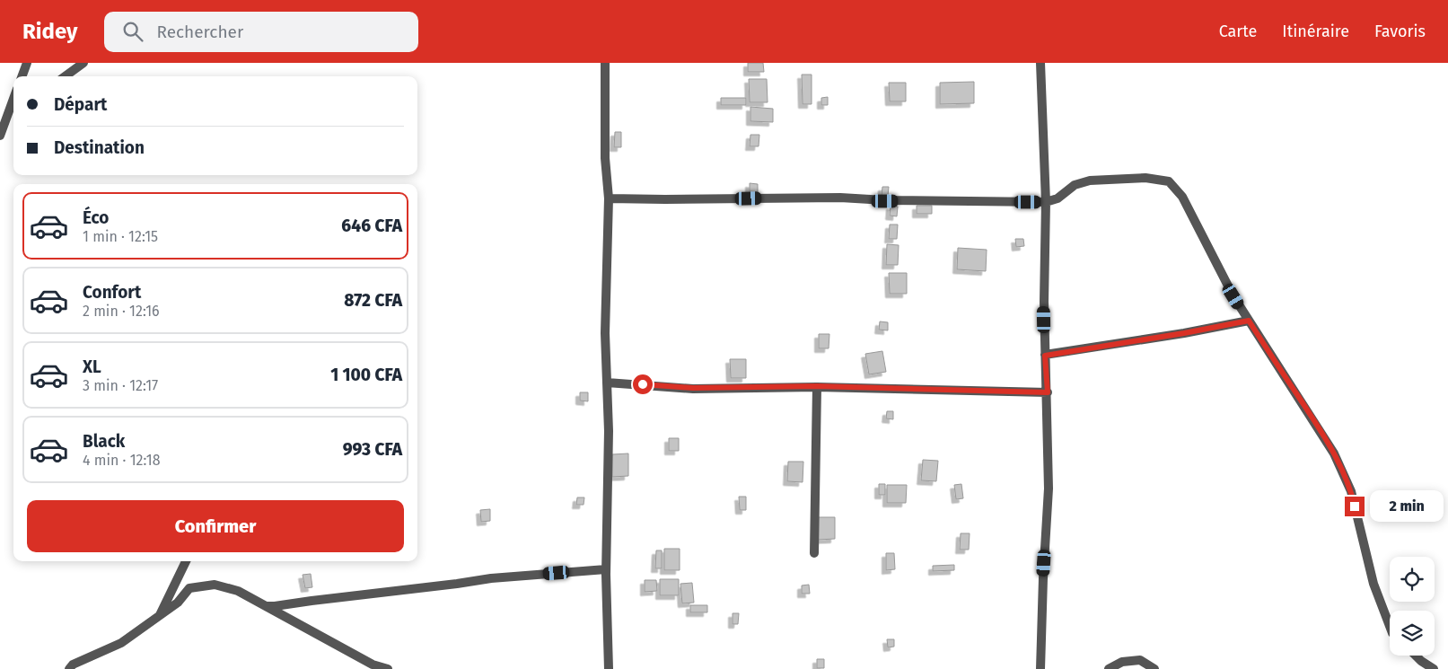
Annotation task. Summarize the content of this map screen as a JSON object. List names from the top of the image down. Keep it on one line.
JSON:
{"page":{"header":"Ridey","search":"Rechercher","nav":["Carte","Itinéraire","Favoris"],"banner":["Départ","Destination"],"list":[{"name":"Éco","note":"1 min · 12:15","value":"646 CFA"},{"name":"Confort","note":"2 min · 12:16","value":"872 CFA"},{"name":"XL","note":"3 min · 12:17","value":"1 100 CFA"},{"name":"Black","note":"4 min · 12:18","value":"993 CFA"}],"bubble":"2 min","buttons":"Confirmer"}}
